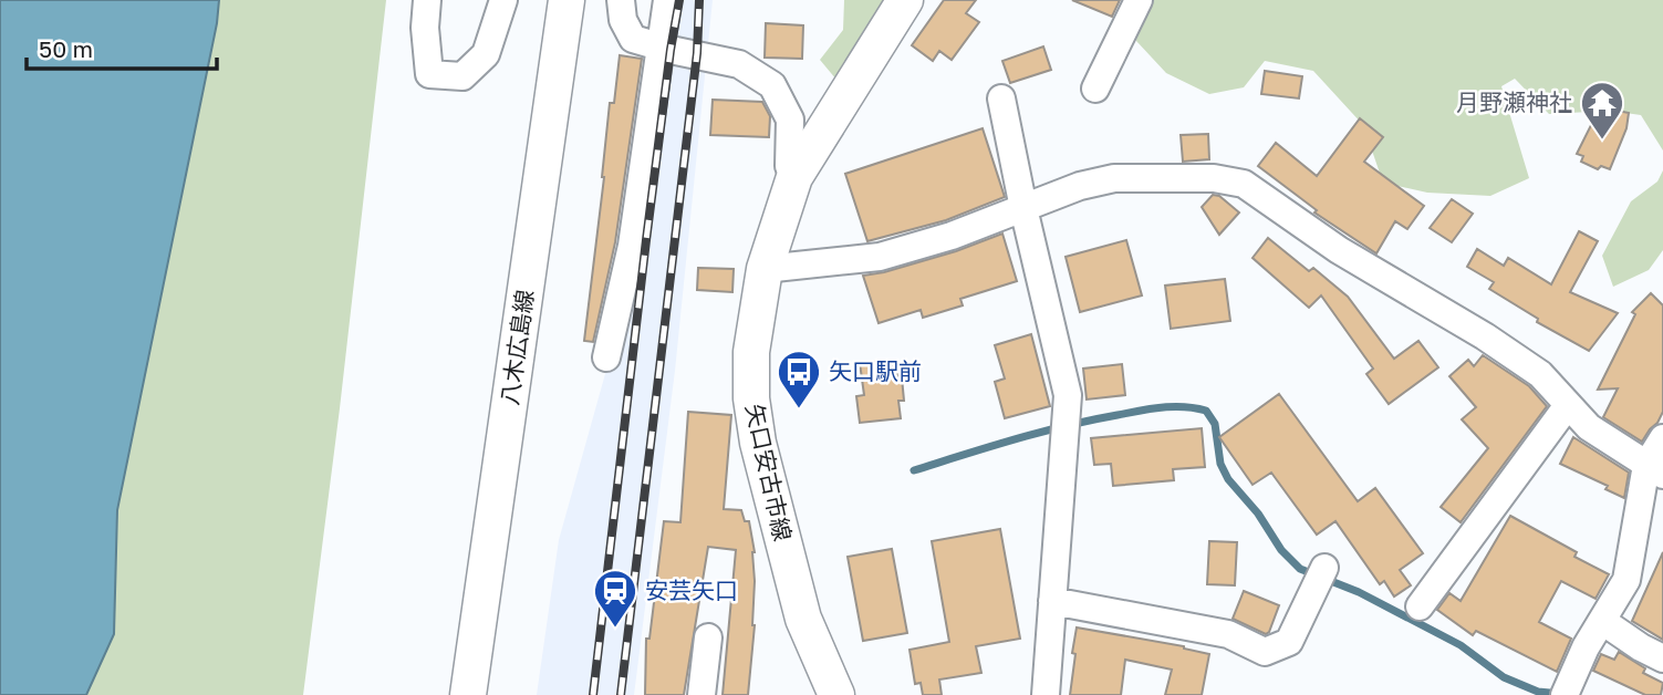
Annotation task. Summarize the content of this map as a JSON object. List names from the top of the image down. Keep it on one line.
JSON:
{"streets":{"main road":["八木広島線","矢口安古市線"]},"places":{"temple":["月野瀬神社"],"bus stop":["矢口駅前"],"station":["安芸矢口"]},"scale_bar":"50 m"}
